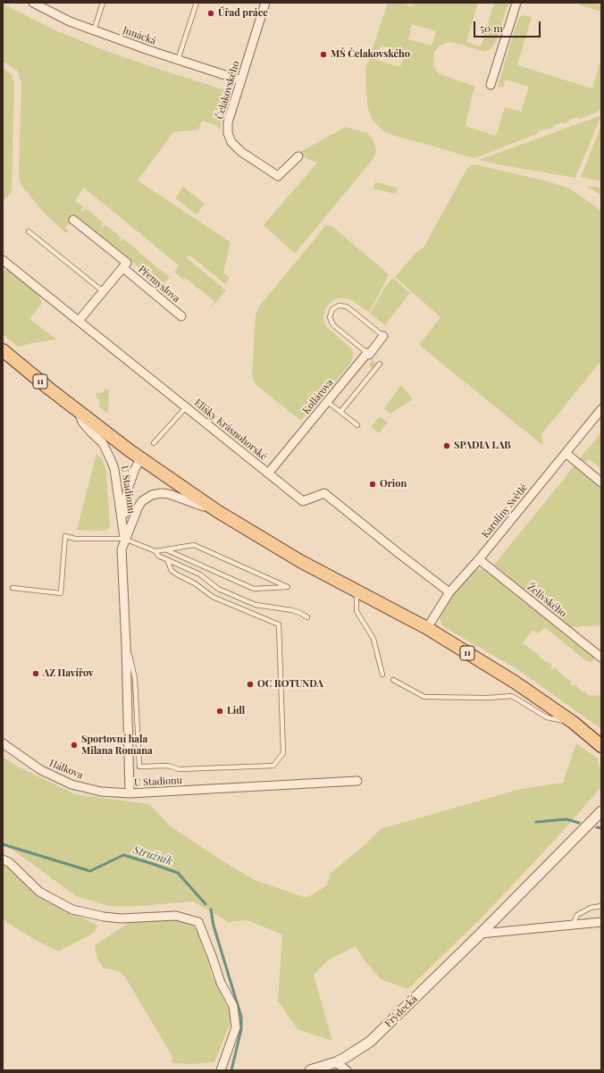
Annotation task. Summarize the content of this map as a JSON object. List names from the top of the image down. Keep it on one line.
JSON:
{"streets":{"main road":["11"],"street":["Junácká","Čelakovského","Přemyslova","Kollárova","Elišky Krásnohorské","U Stadionu","Karolíny Světlé","Želivského","Hálkova","Frýdecká"]},"crossings":[["Junácká","Čelakovského"],["Přemyslova","Elišky Krásnohorské"],["11","U Stadionu"],["11","Karolíny Světlé"],["Kollárova","Elišky Krásnohorské"],["Elišky Krásnohorské","Karolíny Světlé"],["U Stadionu","Hálkova"],["Karolíny Světlé","Želivského"]],"water":["Stružník"],"places":["Úřad práce","MŠ Čelakovského","SPADIA LAB","Orion","AZ Havířov","OC ROTUNDA","Lidl","Sportovní hala Milana Romana"],"scale_bar":"50 m"}
